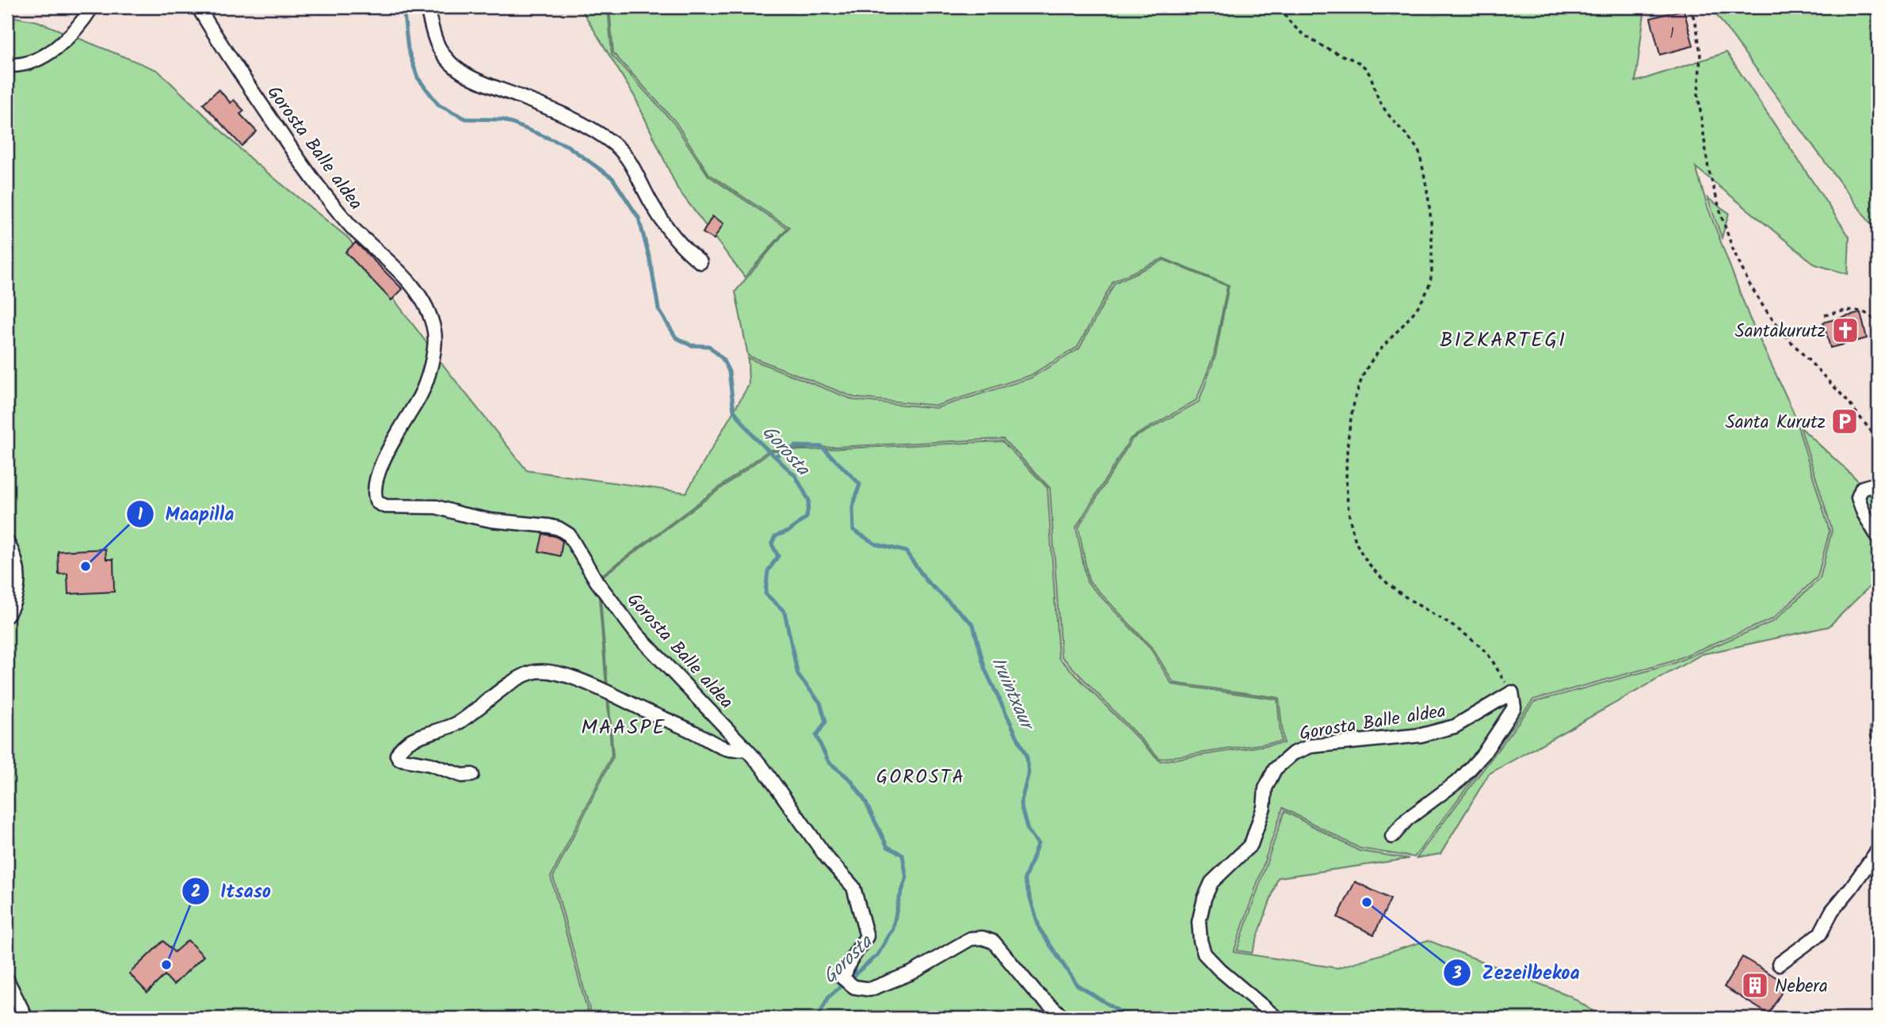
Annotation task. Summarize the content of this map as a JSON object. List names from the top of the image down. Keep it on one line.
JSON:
{"streets":{"street":["Gorosta Balle aldea"]},"districts":["BIZKARTEGI","MAASPE","GOROSTA"],"water":["Gorosta","Iruintxaur"],"places":{"church":["Santakurutz"],"parking":["Santa Kurutz"],"other":["Maapilla","Zezeilbekoa","Itsaso"],"building":["Nebera"]},"house_numbers":["1"]}
